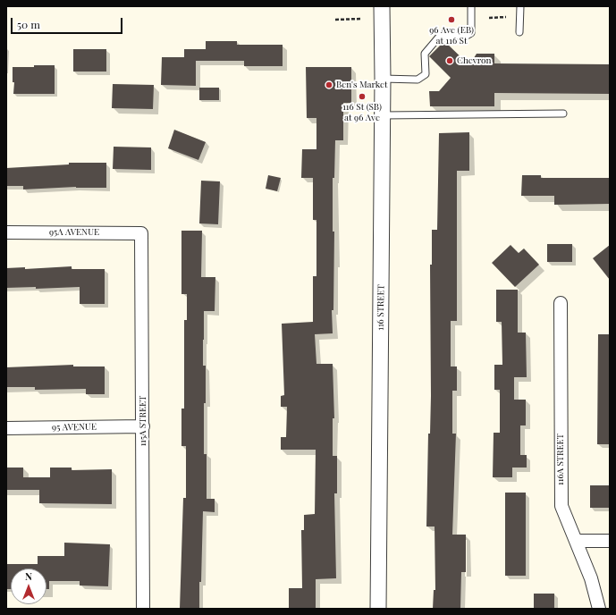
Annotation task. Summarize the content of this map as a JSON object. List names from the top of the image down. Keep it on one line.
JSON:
{"streets":{"street":["95A AVENUE","116 STREET","115A STREET","95 AVENUE","116A STREET"]},"crossings":[["95A AVENUE","115A STREET"],["115A STREET","95 AVENUE"]],"places":["96 Ave (EB) at 116 St","Chevron","Ben's Market","116 St (SB) at 96 Ave"],"scale_bar":"50 m","north":"top"}
